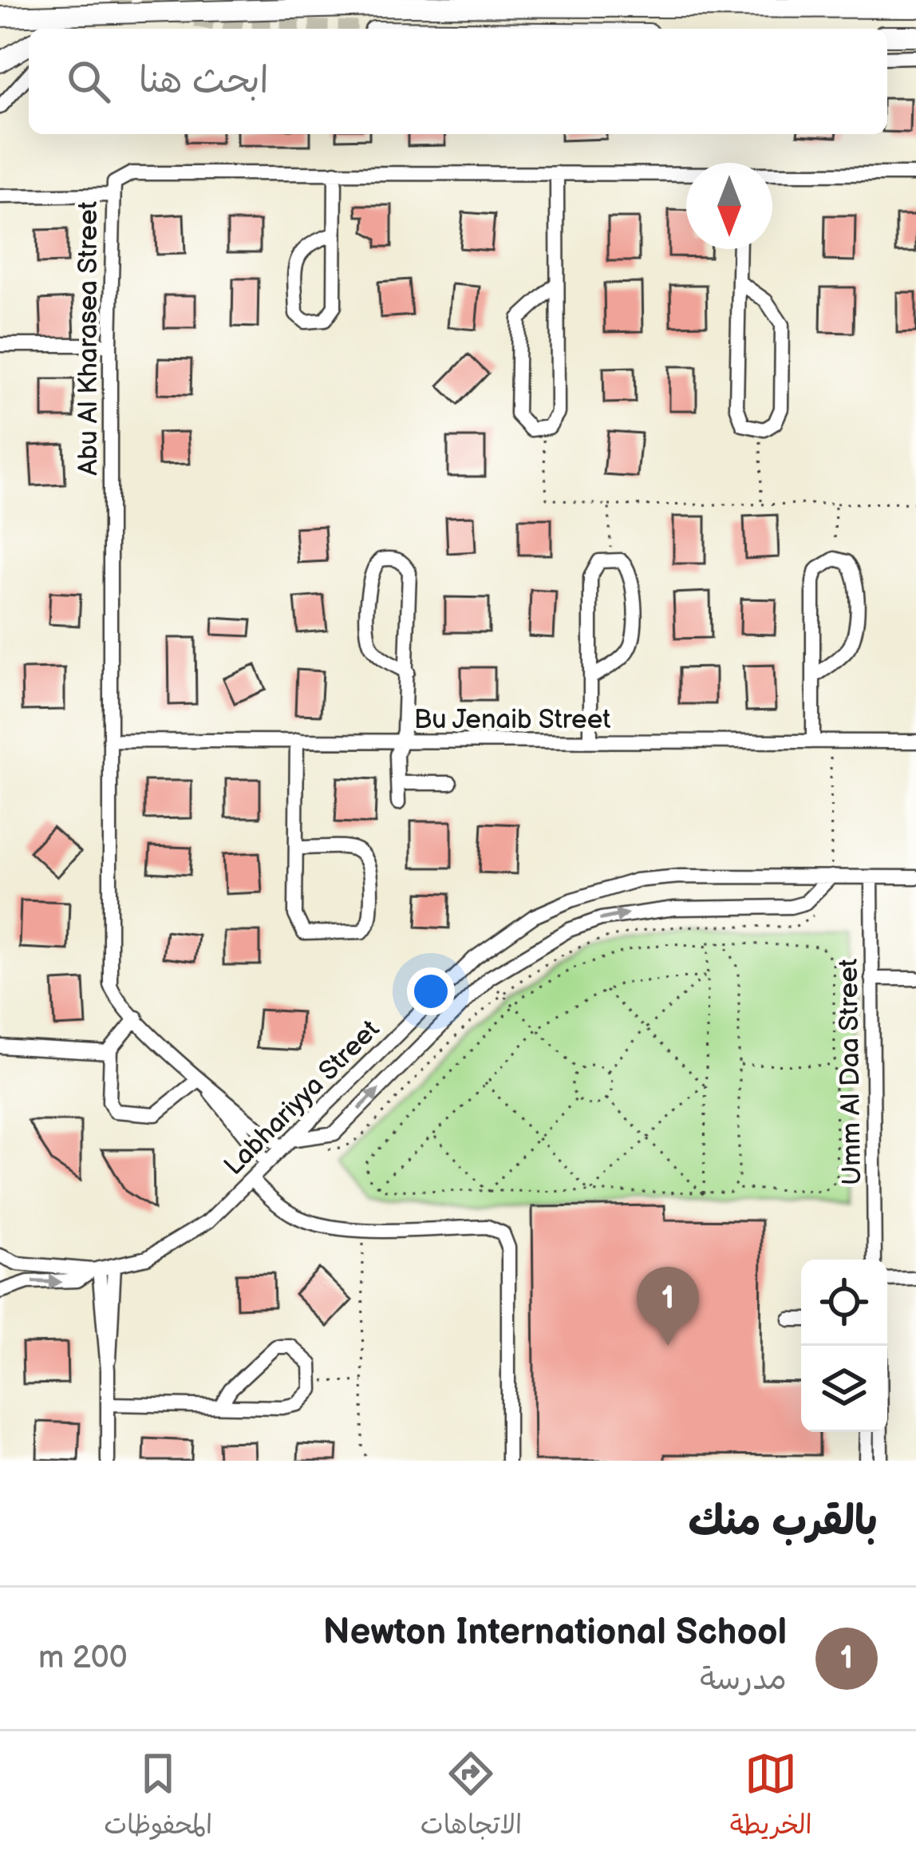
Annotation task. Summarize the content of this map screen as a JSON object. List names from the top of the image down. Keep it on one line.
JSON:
{"streets":{"street":["Abu Al Kharasea Street","Bu Jenaib Street","Umm Al Daa Street","Labhariyya Street"]},"crossings":[["Abu Al Kharasea Street","Bu Jenaib Street"],["Abu Al Kharasea Street","Labhariyya Street"],["Umm Al Daa Street","Labhariyya Street"]],"north":"bottom","page":{"search":"ابحث هنا","pins":"1","heading":"بالقرب منك","list":[{"mark":"1","name":"Newton International School","note":"مدرسة","value":"200 m"}],"nav":["الخريطة","الاتجاهات","المحفوظات"]}}
